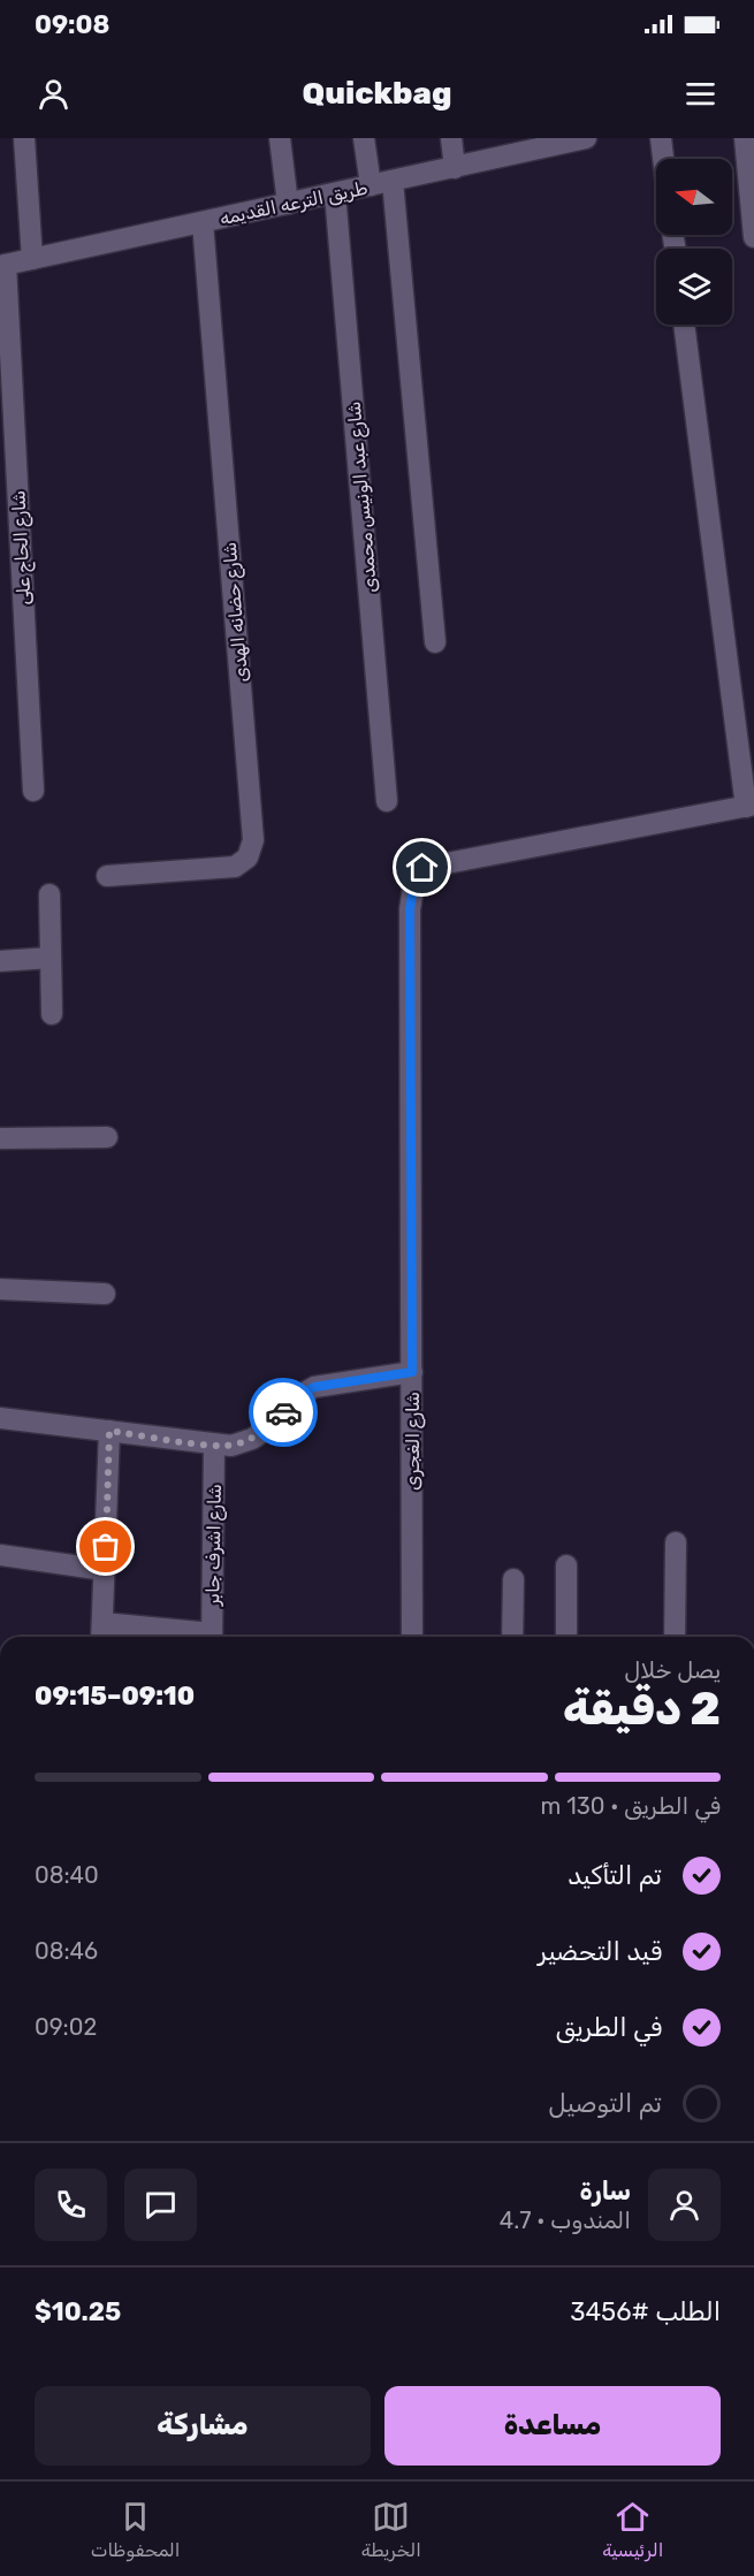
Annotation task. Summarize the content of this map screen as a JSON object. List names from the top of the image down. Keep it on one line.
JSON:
{"streets":{"street":["طريق الترعه القديمه","شارع عبد الونيس محمدى","شارع الحاج على","شارع حضانه الهدى","شارع الغجرى","شارع اشرف جابر"]},"crossings":[["طريق الترعه القديمه","شارع عبد الونيس محمدى"],["طريق الترعه القديمه","شارع الحاج على"],["طريق الترعه القديمه","شارع حضانه الهدى"]],"north":"left","page":{"status":"09:08","header":"Quickbag","heading":["2 دقيقة","يصل خلال","09:10–09:15"],"panel":["سارة","المندوب · 4.7","الطلب #3456","$10.25"],"bar":"في الطريق · 130 m","list":[["تم التأكيد","08:40"],["قيد التحضير","08:46"],["في الطريق","09:02"],"تم التوصيل"],"buttons":["مساعدة","مشاركة"],"tabs":["الرئيسية","الخريطة","المحفوظات"]}}
